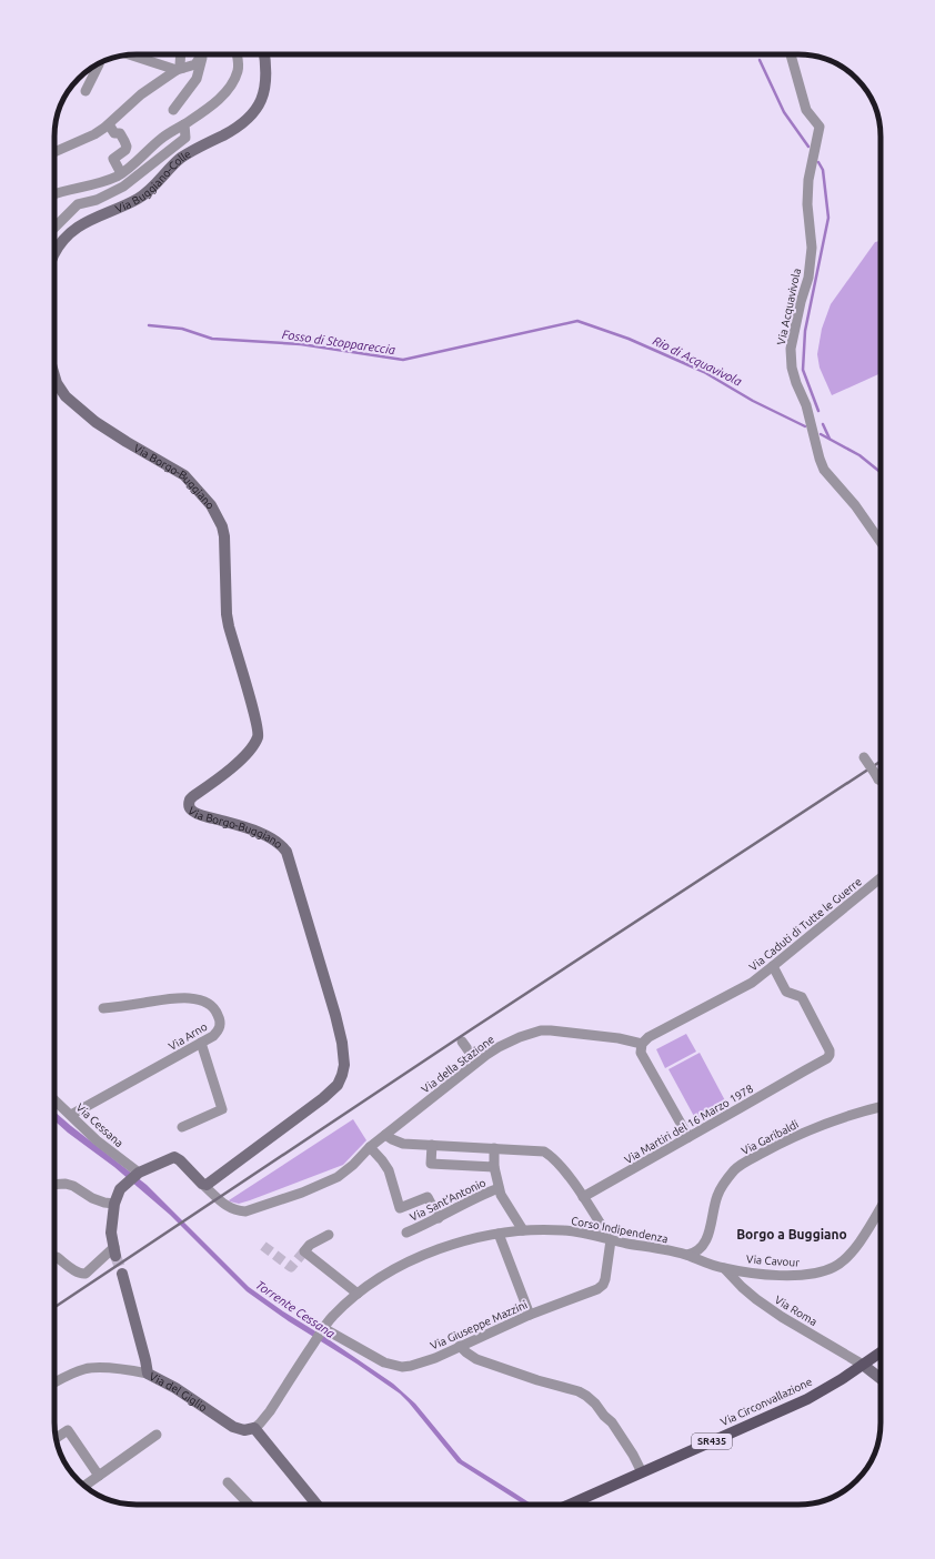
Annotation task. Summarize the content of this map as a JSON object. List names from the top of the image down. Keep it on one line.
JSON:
{"streets":{"main road":["Via Circonvallazione","SR435"],"street":["Via Buggiano-Colle","Via Acquavivola","Via Borgo-Buggiano","Via Caduti di Tutte le Guerre","Via Arno","Via della Stazione","Via Martiri del 16 Marzo 1978","Via Cessana","Via Garibaldi","Via Sant'Antonio","Corso Indipendenza","Via Cavour","Via Roma","Via Giuseppe Mazzini","Via del Giglio"]},"crossings":[["Via Borgo-Buggiano","Via della Stazione"],["Via Caduti di Tutte le Guerre","Via della Stazione"],["Via Caduti di Tutte le Guerre","Via Martiri del 16 Marzo 1978"],["Via Arno","Via Cessana"],["Via Garibaldi","Corso Indipendenza"],["Corso Indipendenza","Via Cavour"],["Corso Indipendenza","Via Roma"],["Corso Indipendenza","Via Giuseppe Mazzini"],["Corso Indipendenza","Via del Giglio"],["Via Cavour","Via Roma"],["Via Roma","Via Circonvallazione"]],"districts":["Borgo a Buggiano"],"water":["Fosso di Stoppareccia","Rio di Acquavivola","Torrente Cessana"]}
